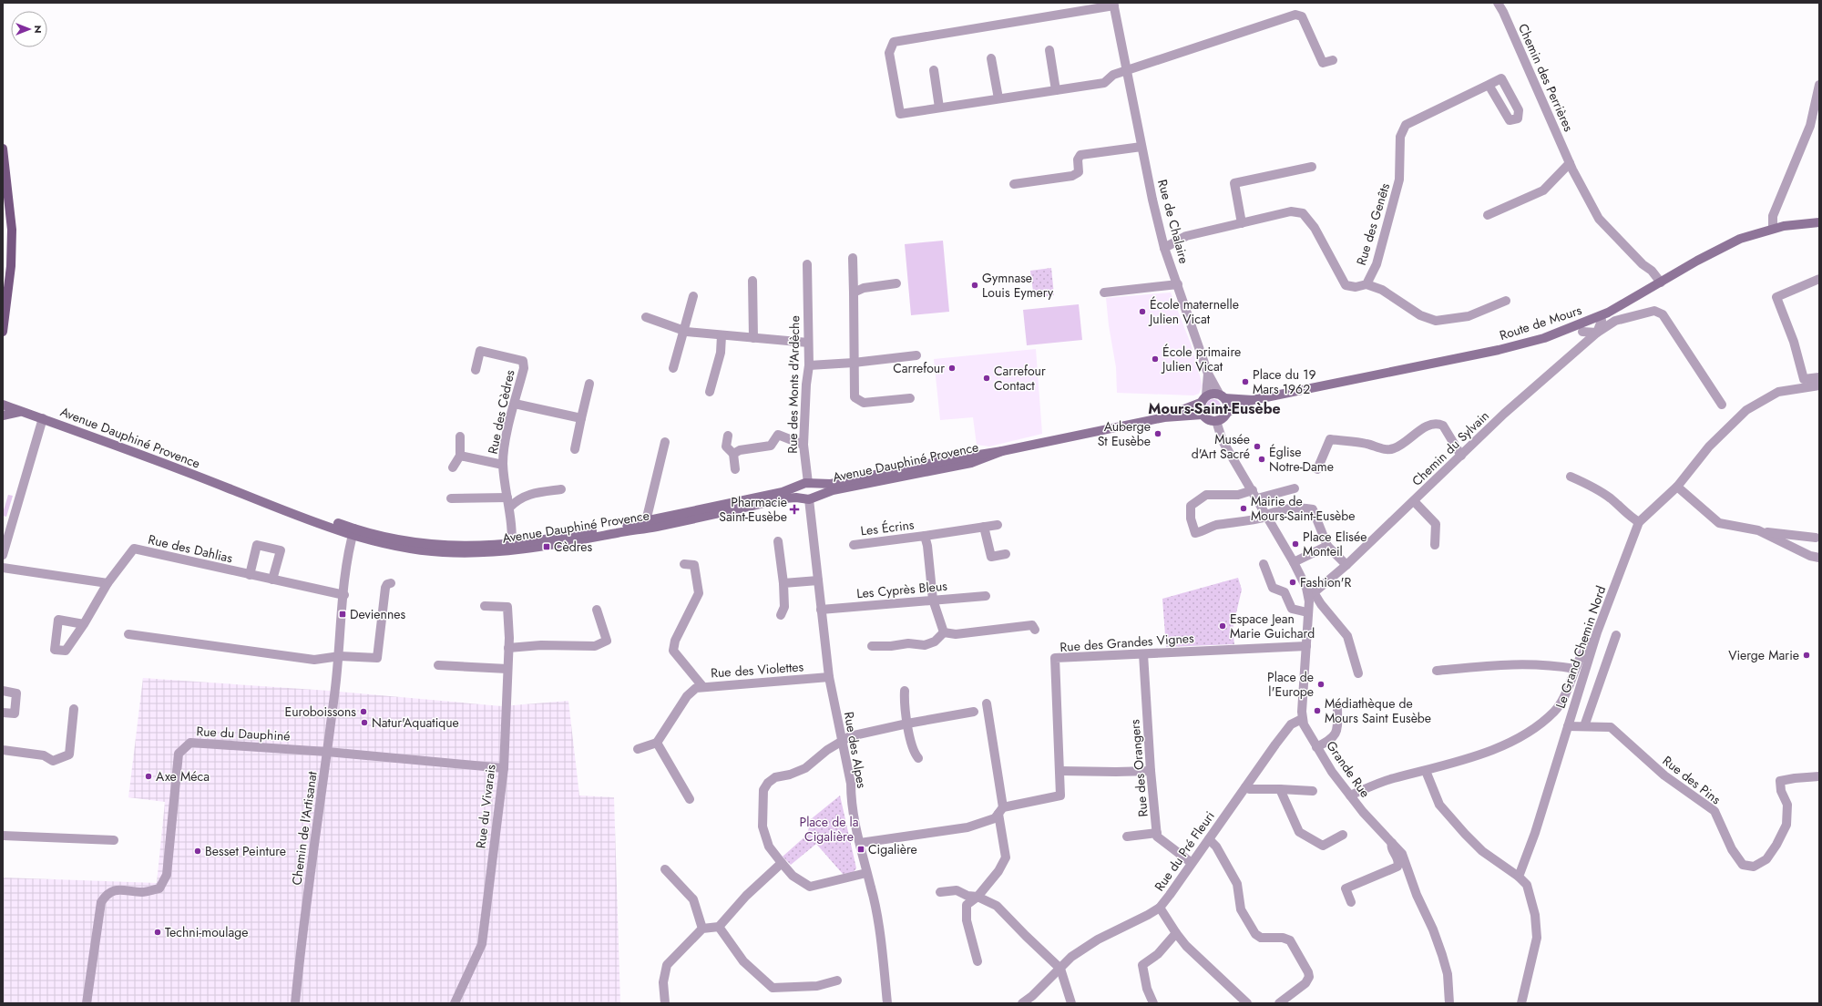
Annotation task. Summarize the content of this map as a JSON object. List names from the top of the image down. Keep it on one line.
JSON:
{"streets":{"main road":["Route de Mours","Avenue Dauphiné Provence"],"street":["Chemin des Perrières","Rue de Chalaire","Rue des Genêts","Rue des Monts d'Ardèche","Rue des Cèdres","Chemin du Sylvain","Les Écrins","Rue des Dahlias","Les Cyprès Bleus","Rue des Grandes Vignes","Le Grand Chemin Nord","Rue des Violettes","Rue du Dauphiné","Rue des Alpes","Rue des Orangers","Grande Rue","Rue des Pins","Rue du Vivarais","Chemin de l'Artisanat","Rue du Pré Fleuri"]},"crossings":[["Chemin des Perrières","Route de Mours"],["Rue de Chalaire","Rue des Genêts"],["Rue de Chalaire","Route de Mours"],["Rue de Chalaire","Avenue Dauphiné Provence"],["Route de Mours","Avenue Dauphiné Provence"],["Rue des Monts d'Ardèche","Avenue Dauphiné Provence"],["Rue des Cèdres","Avenue Dauphiné Provence"],["Avenue Dauphiné Provence","Rue des Alpes"],["Avenue Dauphiné Provence","Chemin de l'Artisanat"],["Les Écrins","Les Cyprès Bleus"],["Rue des Dahlias","Chemin de l'Artisanat"],["Les Cyprès Bleus","Rue des Alpes"],["Rue des Grandes Vignes","Rue des Alpes"],["Rue des Grandes Vignes","Rue des Orangers"],["Le Grand Chemin Nord","Rue des Pins"],["Rue des Violettes","Rue des Alpes"],["Rue du Dauphiné","Rue du Vivarais"],["Rue du Dauphiné","Chemin de l'Artisanat"],["Rue des Orangers","Rue du Pré Fleuri"],["Grande Rue","Rue du Pré Fleuri"]],"districts":["Mours-Saint-Eusèbe"],"parks":["Place de la Cigalière"],"places":{"other":["Gymnase Louis Eymery","École maternelle Julien Vicat","École primaire Julien Vicat","Carrefour","Carrefour Contact","Place du 19 Mars 1962","Auberge St Eusèbe","Musée d'Art Sacré","Église Notre-Dame","Mairie de Mours-Saint-Eusèbe","Place Elisée Monteil","Fashion'R","Espace Jean Marie Guichard","Vierge Marie","Place de l'Europe","Médiathèque de Mours Saint Eusèbe","Euroboissons","Natur'Aquatique","Axe Méca","Besset Peinture","Techni-moulage"],"health":["Pharmacie Saint-Eusèbe"],"transit":["Cèdres","Deviennes","Cigalière"]},"north":"right"}
